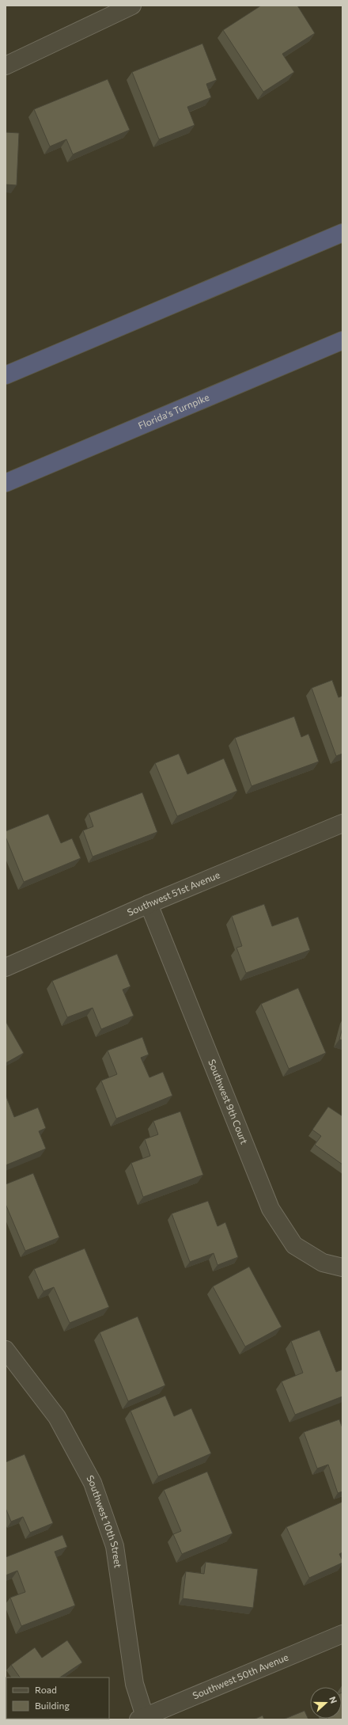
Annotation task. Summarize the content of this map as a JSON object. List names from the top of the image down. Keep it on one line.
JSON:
{"streets":{"highway":["Florida's Turnpike"],"street":["Southwest 51st Avenue","Southwest 9th Court","Southwest 10th Street","Southwest 50th Avenue"]},"crossings":[["Southwest 51st Avenue","Southwest 9th Court"],["Southwest 10th Street","Southwest 50th Avenue"]],"legend":["Road","Building"],"north":"right"}
